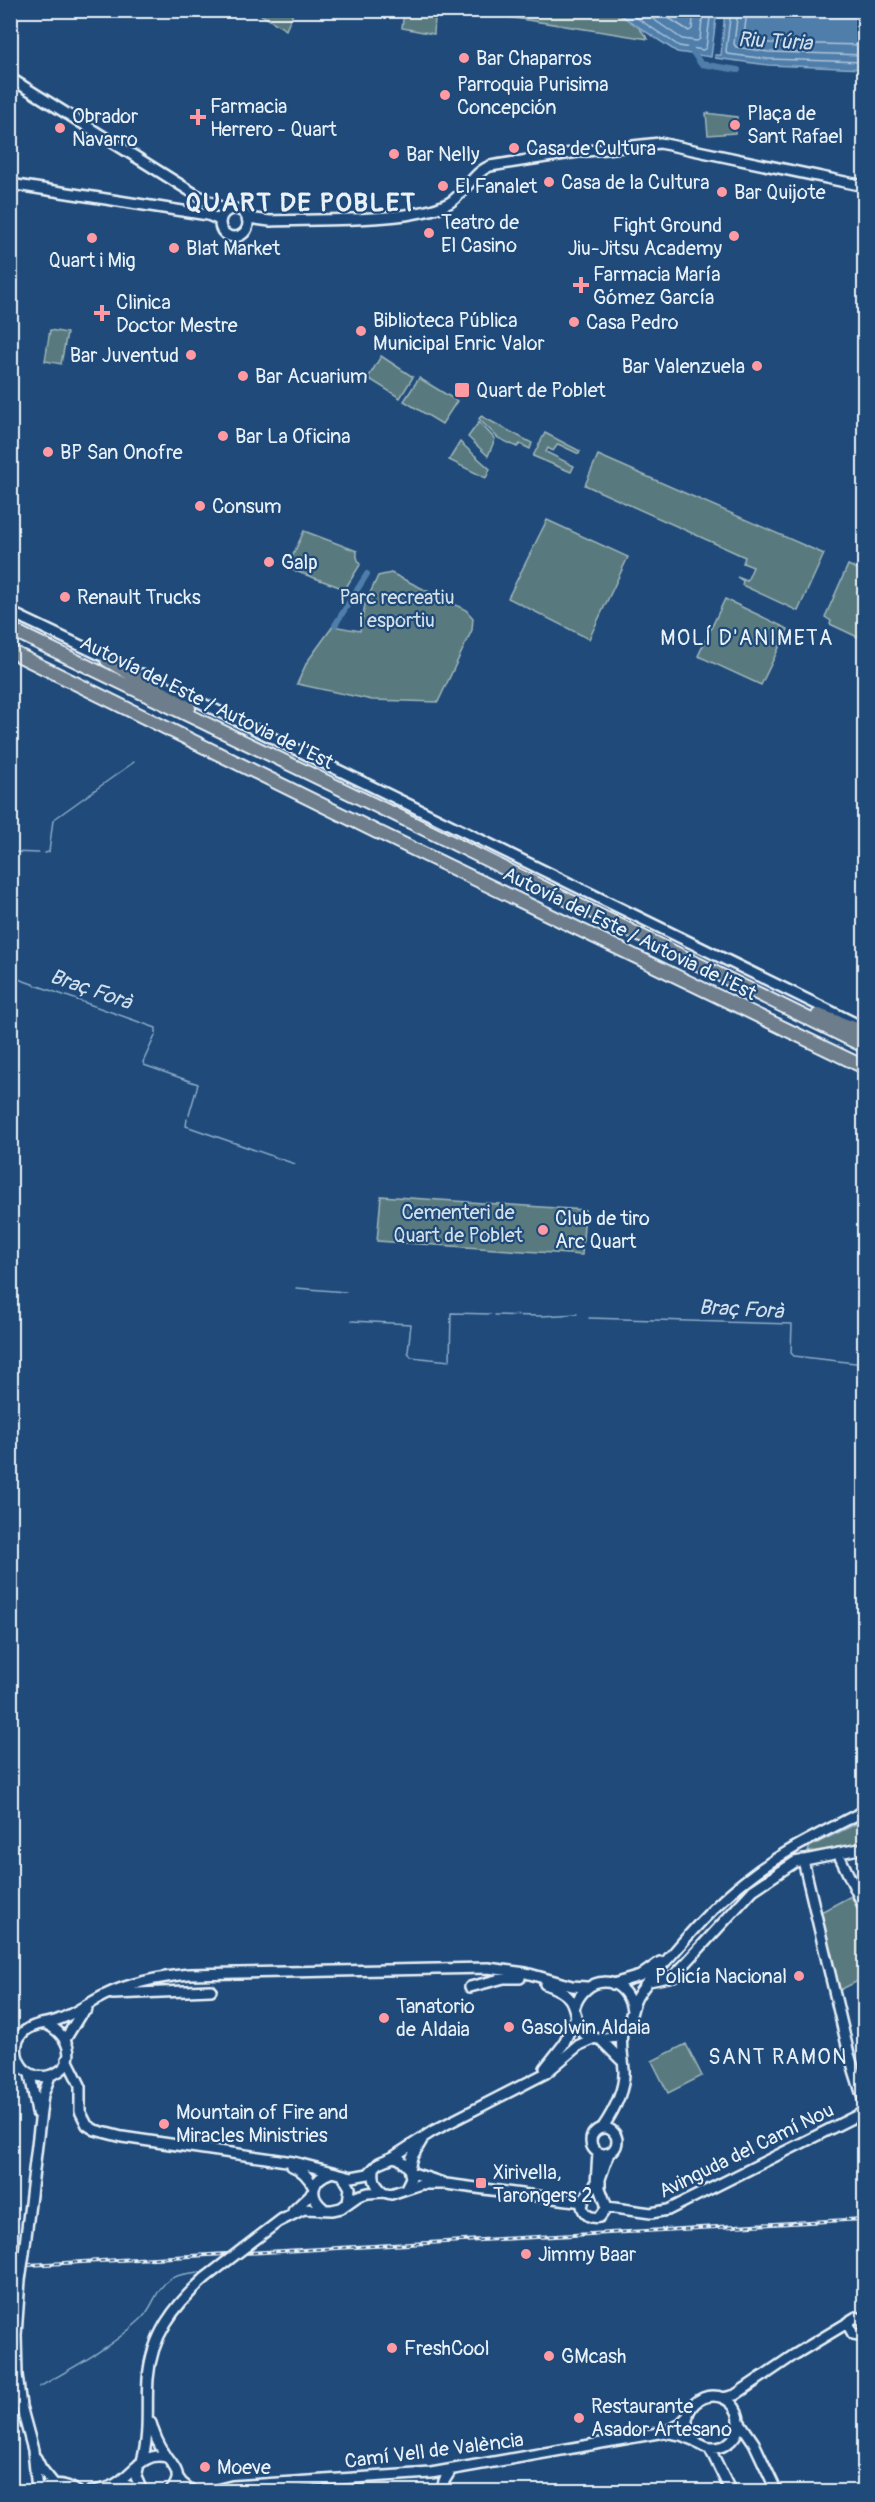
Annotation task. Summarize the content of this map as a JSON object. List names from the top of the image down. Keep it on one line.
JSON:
{"streets":{"highway":["Autovía del Este / Autovia de l'Est"],"street":["Avinguda del Camí Nou","Camí Vell de València"]},"districts":["QUART DE POBLET","MOLÍ D'ANIMETA","SANT RAMON"],"water":["Riu Túria","Braç Forà"],"parks":["Parc recreatiu i esportiu","Cementeri de Quart de Poblet"],"places":{"other":["Bar Chaparros","Parroquia Purisima Concepción","Plaça de Sant Rafael","Obrador Navarro","Casa de Cultura","Bar Nelly","Casa de la Cultura","El Fanalet","Bar Quijote","Teatro de El Casino","Fight Ground Jiu-Jitsu Academy","Quart i Mig","Blat Market","Casa Pedro","Biblioteca Pública Municipal Enric Valor","Bar Juventud","Bar Valenzuela","Bar Acuarium","Bar La Oficina","BP San Onofre","Consum","Galp","Renault Trucks","Club de tiro Arc Quart","Policía Nacional","Tanatorio de Aldaia","Gasolwin Aldaia","Mountain of Fire and Miracles Ministries","Jimmy Baar","FreshCool","GMcash","Restaurante Asador Artesano","Moeve"],"health":["Farmacia Herrero - Quart","Farmacia María Gómez García","Clinica Doctor Mestre"],"transit":["Quart de Poblet","Xirivella, Tarongers 2"]}}
